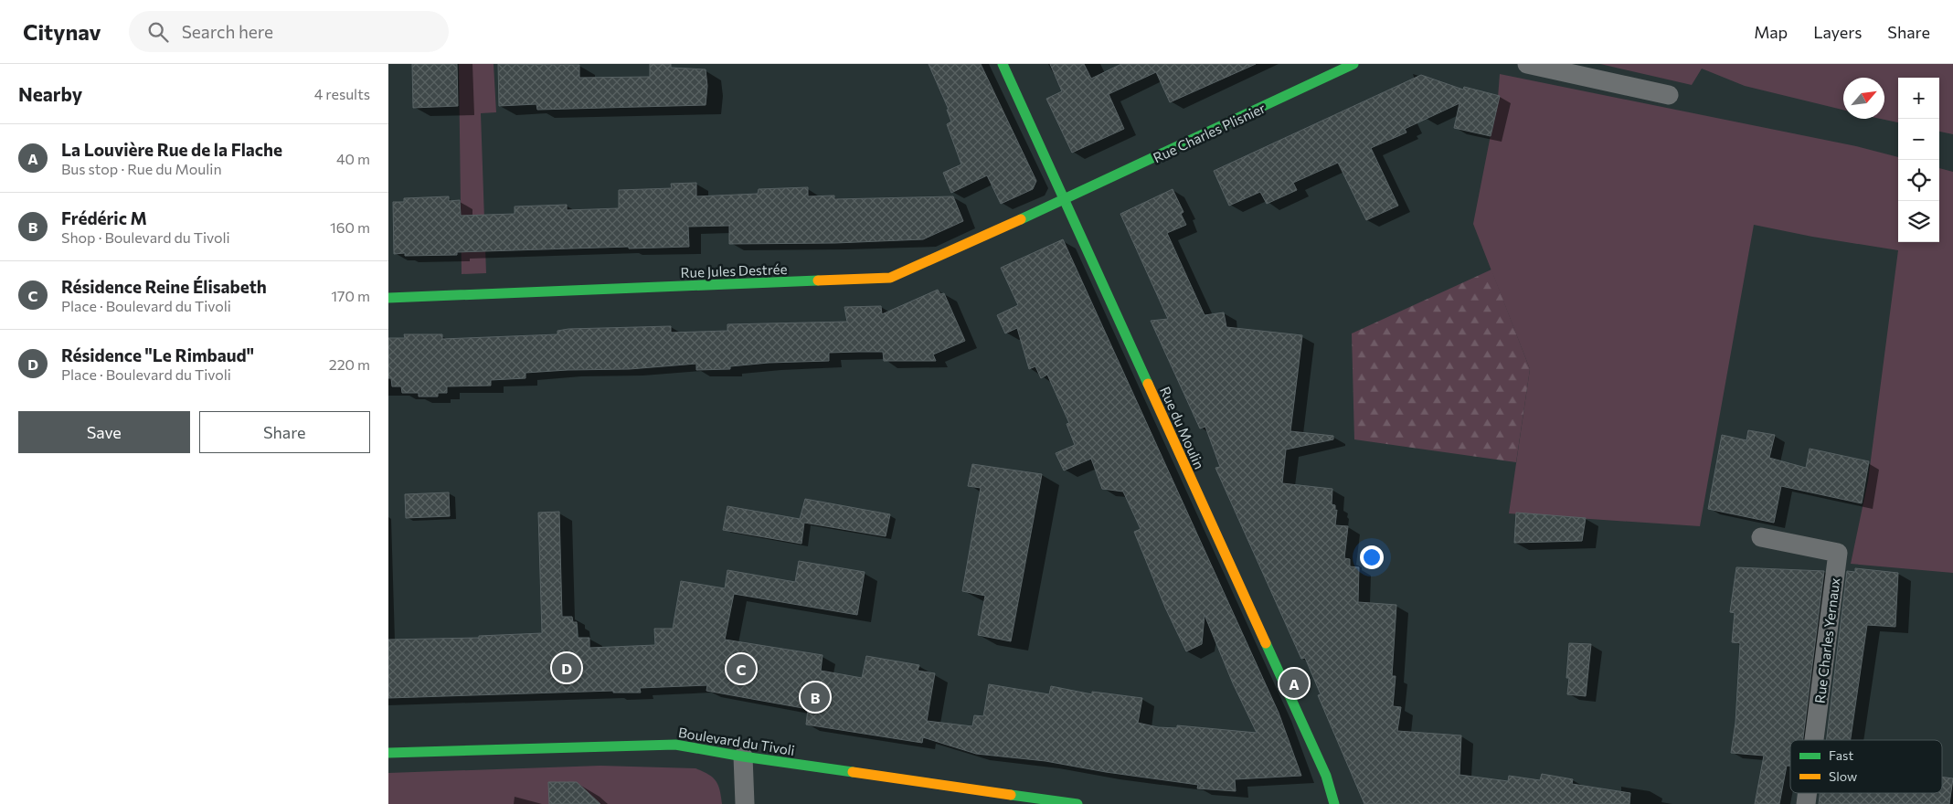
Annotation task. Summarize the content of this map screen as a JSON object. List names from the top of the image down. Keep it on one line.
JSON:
{"streets":{"street":["Rue Charles Plisnier","Rue Jules Destrée","Rue du Moulin","Rue Charles Yernaux","Boulevard du Tivoli"]},"crossings":[["Rue Charles Plisnier","Rue Jules Destrée"],["Rue Charles Plisnier","Rue du Moulin"],["Rue Jules Destrée","Rue du Moulin"]],"legend":["Fast","Slow"],"north":"top right","page":{"header":"Citynav","search":"Search here","nav":["Map","Layers","Share"],"heading":["Nearby","4 results"],"map_buttons":["+","−"],"list":[{"mark":"A","name":"La Louvière Rue de la Flache","note":"Bus stop · Rue du Moulin","value":"40 m"},{"mark":"B","name":"Frédéric M","note":"Shop · Boulevard du Tivoli","value":"160 m"},{"mark":"C","name":"Résidence Reine Élisabeth","note":"Place · Boulevard du Tivoli","value":"170 m"},{"mark":"D","name":"Résidence \"Le Rimbaud\"","note":"Place · Boulevard du Tivoli","value":"220 m"}],"buttons":["Save","Share"],"pins":["D","C","A","B"]}}
